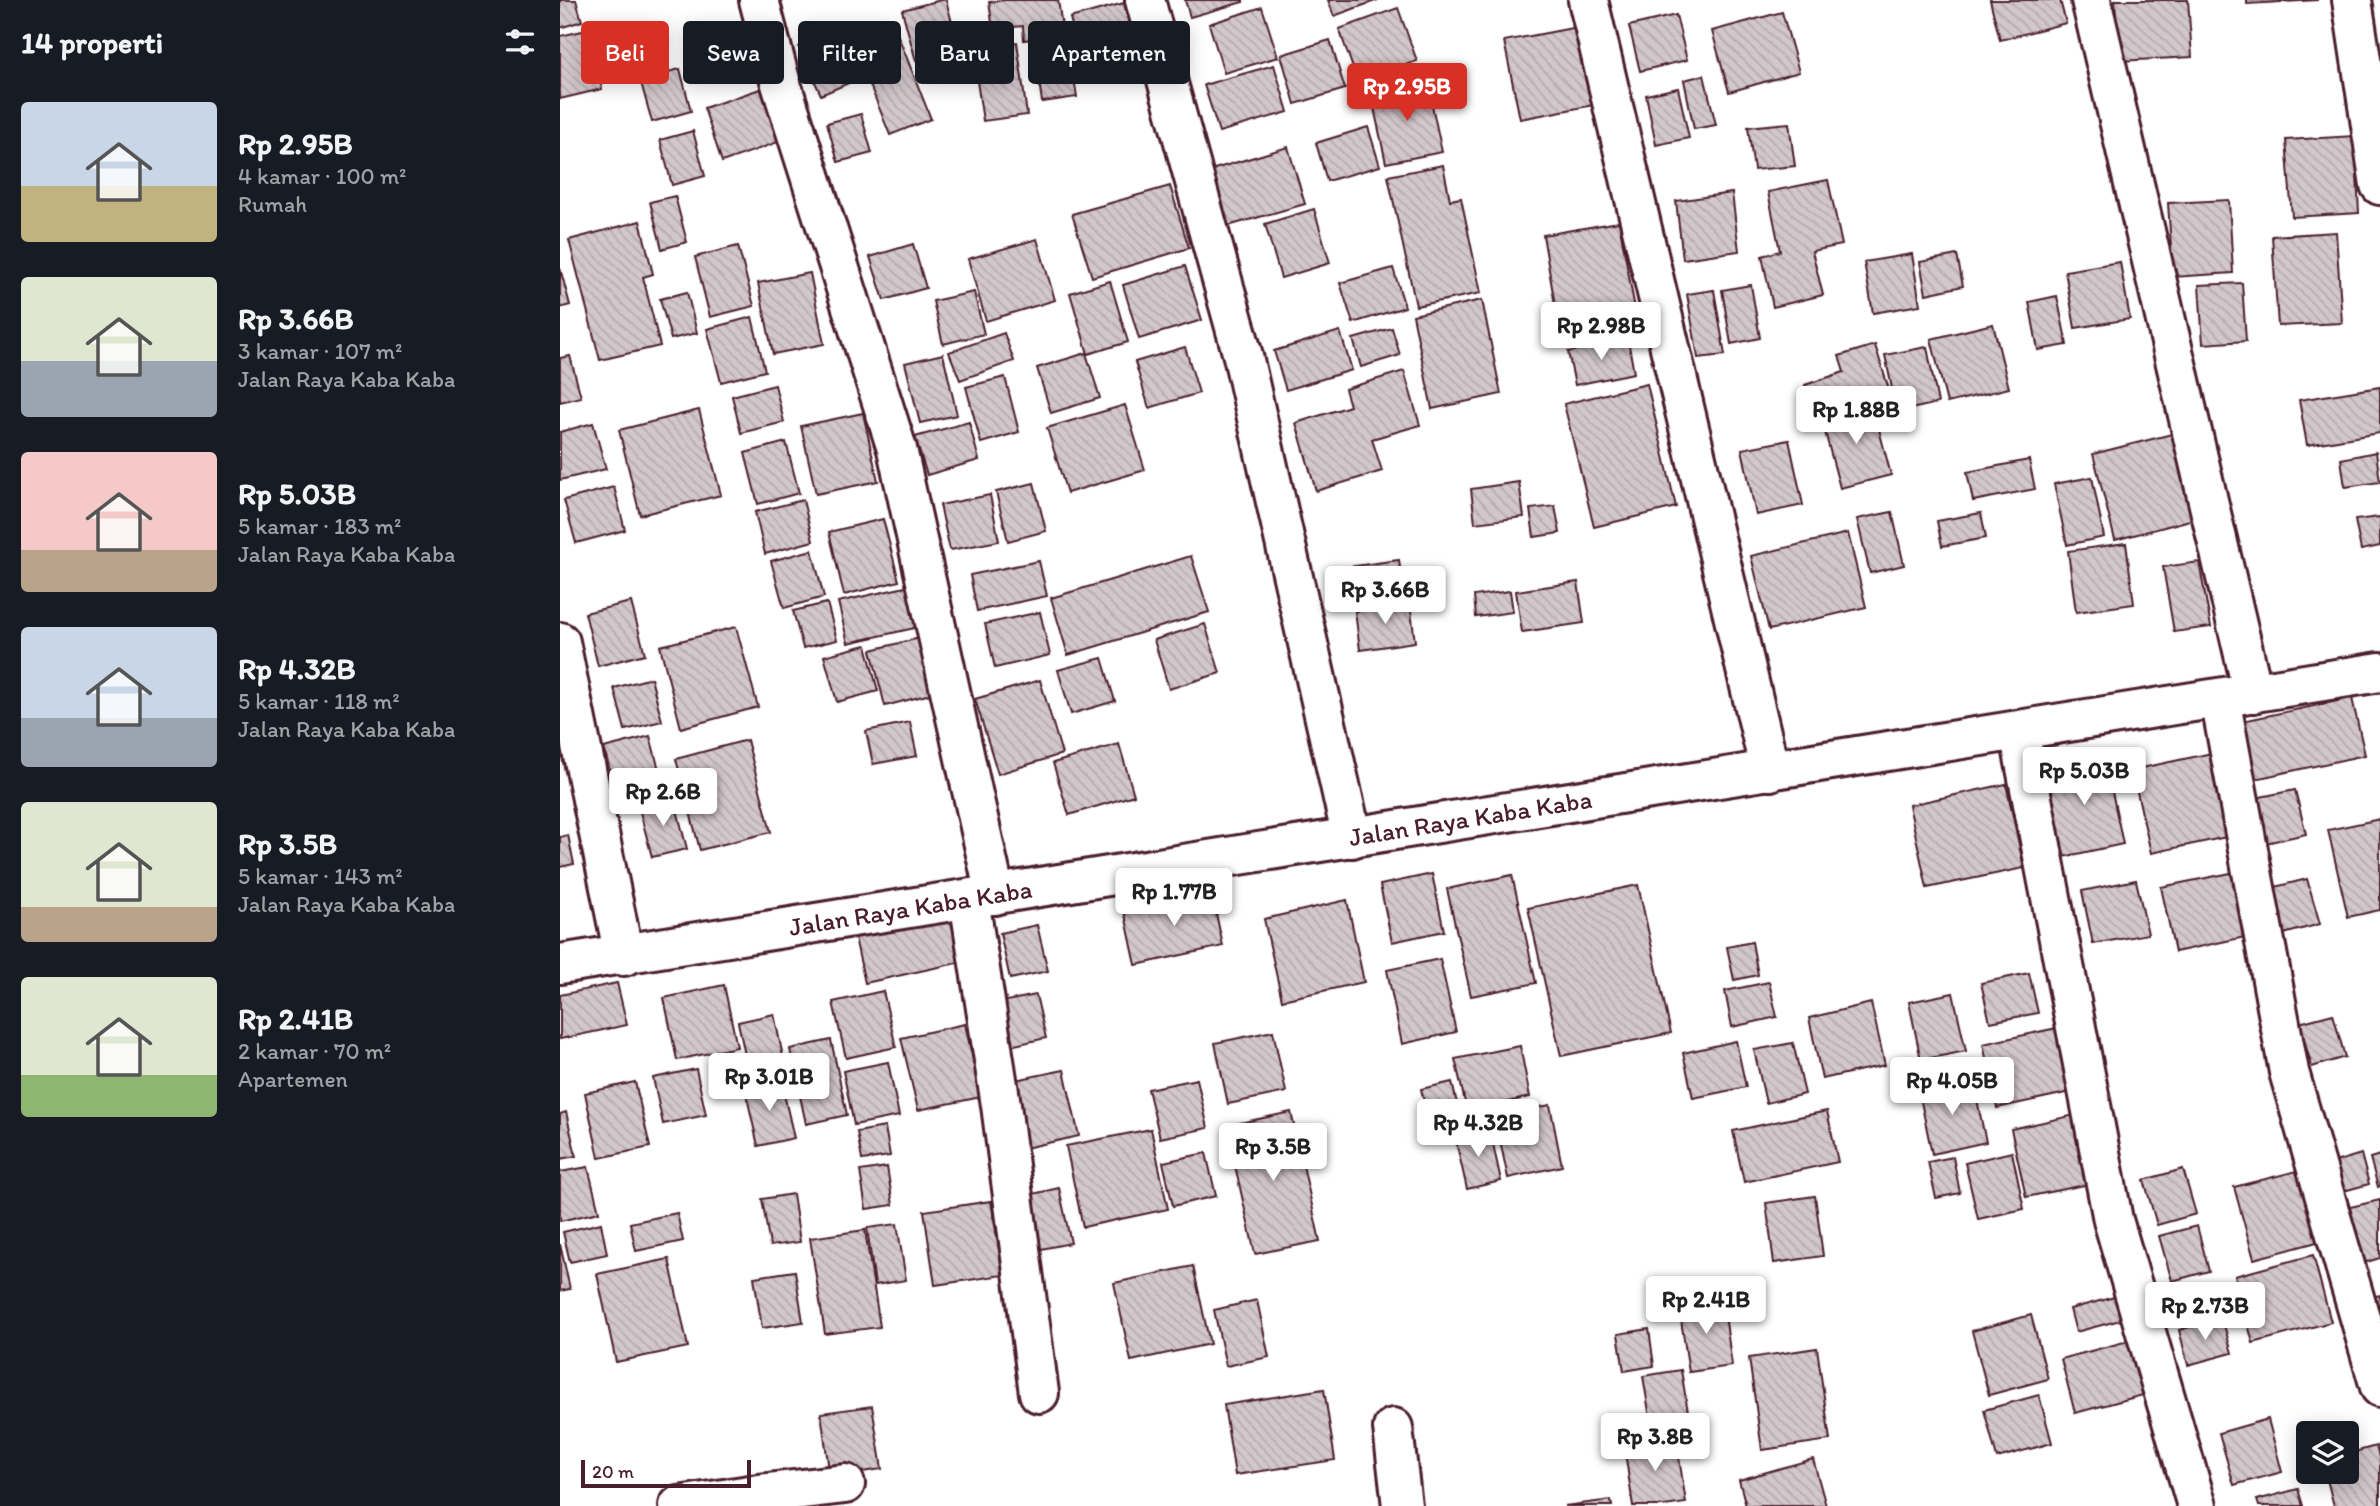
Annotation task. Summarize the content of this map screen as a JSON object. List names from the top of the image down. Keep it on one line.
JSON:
{"streets":{"street":["Jalan Raya Kaba Kaba"]},"scale_bar":"20 m","page":{"heading":"14 properti","chip":["Beli","Sewa","Filter","Baru","Apartemen"],"price":["Rp 2.95B","Rp 2.98B","Rp 1.88B","Rp 3.66B","Rp 5.03B","Rp 2.6B","Rp 1.77B","Rp 3.01B","Rp 4.05B","Rp 4.32B","Rp 3.5B","Rp 2.41B","Rp 2.73B","Rp 3.8B"],"list":[{"name":"Rp 2.95B","note":"4 kamar · 100 m² · Rumah"},{"name":"Rp 3.66B","note":"3 kamar · 107 m² · Jalan Raya Kaba Kaba"},{"name":"Rp 5.03B","note":"5 kamar · 183 m² · Jalan Raya Kaba Kaba"},{"name":"Rp 4.32B","note":"5 kamar · 118 m² · Jalan Raya Kaba Kaba"},{"name":"Rp 3.5B","note":"5 kamar · 143 m² · Jalan Raya Kaba Kaba"},{"name":"Rp 2.41B","note":"2 kamar · 70 m² · Apartemen"}],"scale":"20 m"}}
